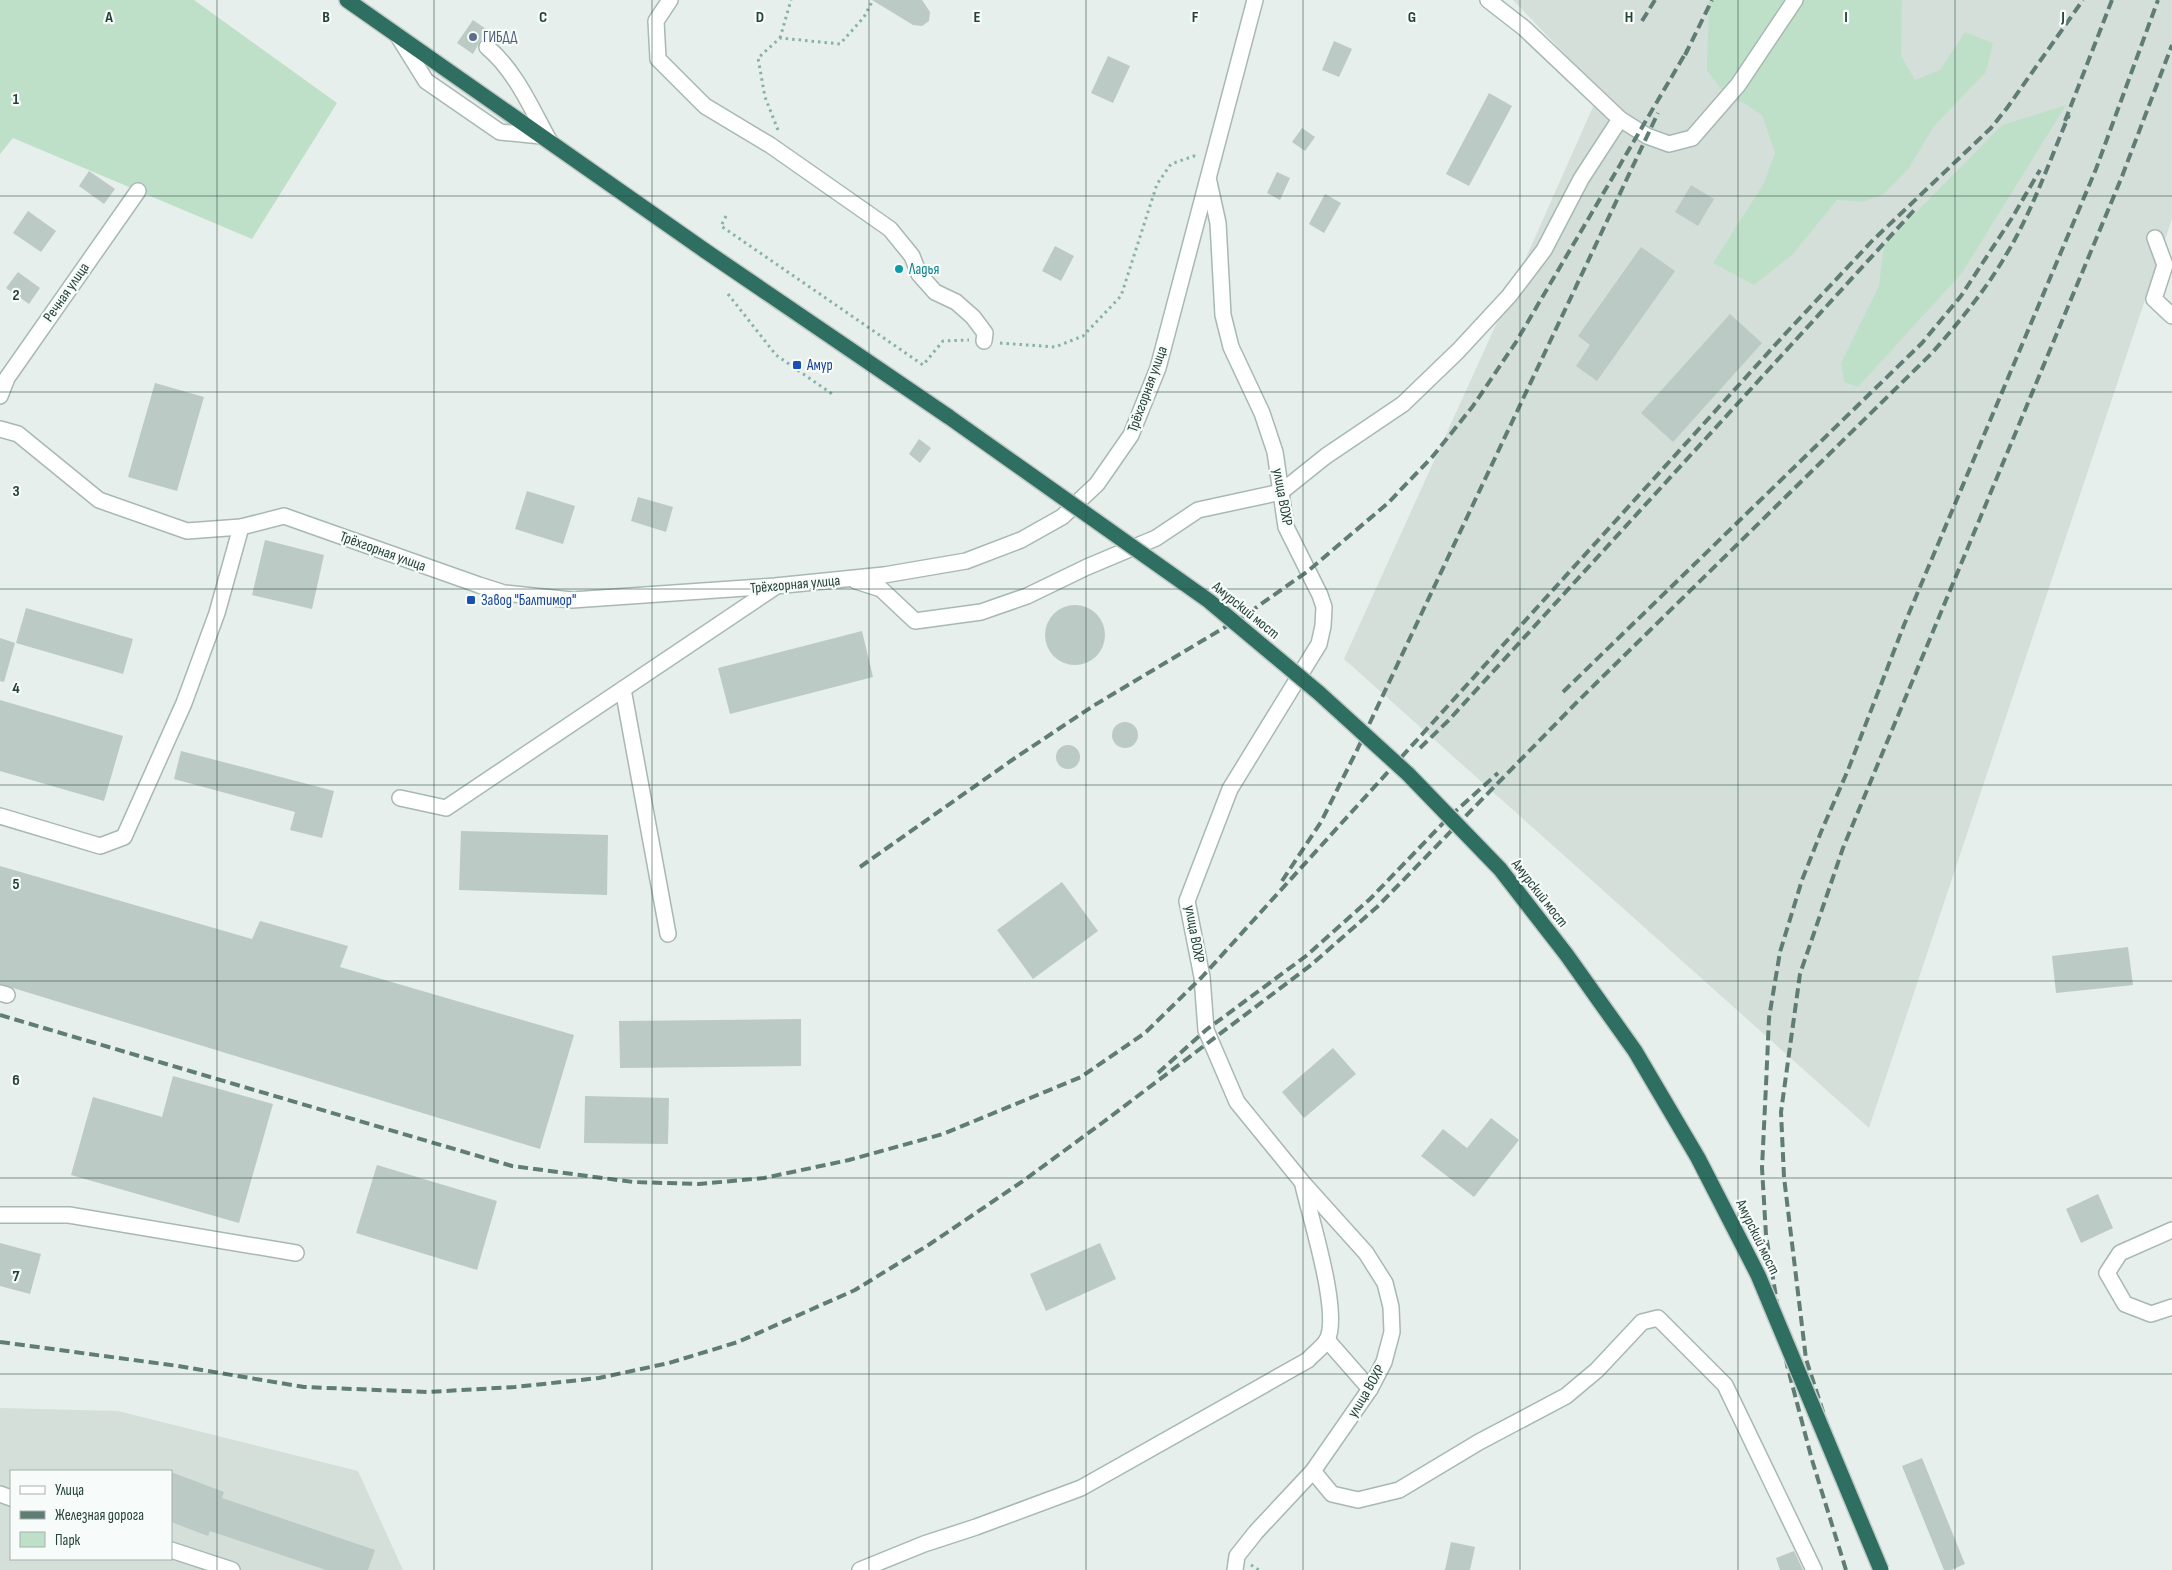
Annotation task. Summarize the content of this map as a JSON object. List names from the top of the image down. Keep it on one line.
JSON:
{"streets":{"highway":["Амурский мост"],"street":["Речная улица","Трёхгорная улица","улица ВОХР"]},"crossings":[["Трёхгорная улица","улица ВОХР"]],"places":{"other":["ГИБДД","Ладья"],"transit":["Амур","Завод \"Балтимор\""]},"legend":["Улица","Железная дорога","Парк"],"grid":{"columns":["A","B","C","D","E","F","G","H","I","J"],"rows":["1","2","3","4","5","6","7"]}}
